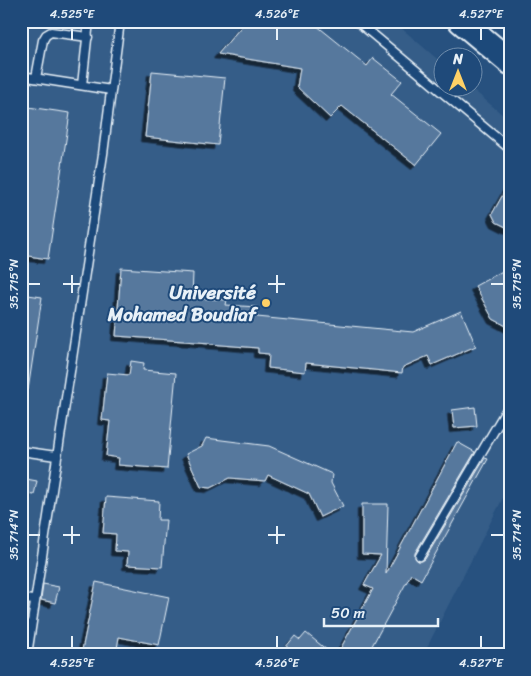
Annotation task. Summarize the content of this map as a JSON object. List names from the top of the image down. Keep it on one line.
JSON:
{"places":["Université Mohamed Boudiaf"],"scale_bar":"50 m","north":"top","coordinates":["4.525°E","4.526°E","4.527°E","35.715°N","35.714°N"]}
